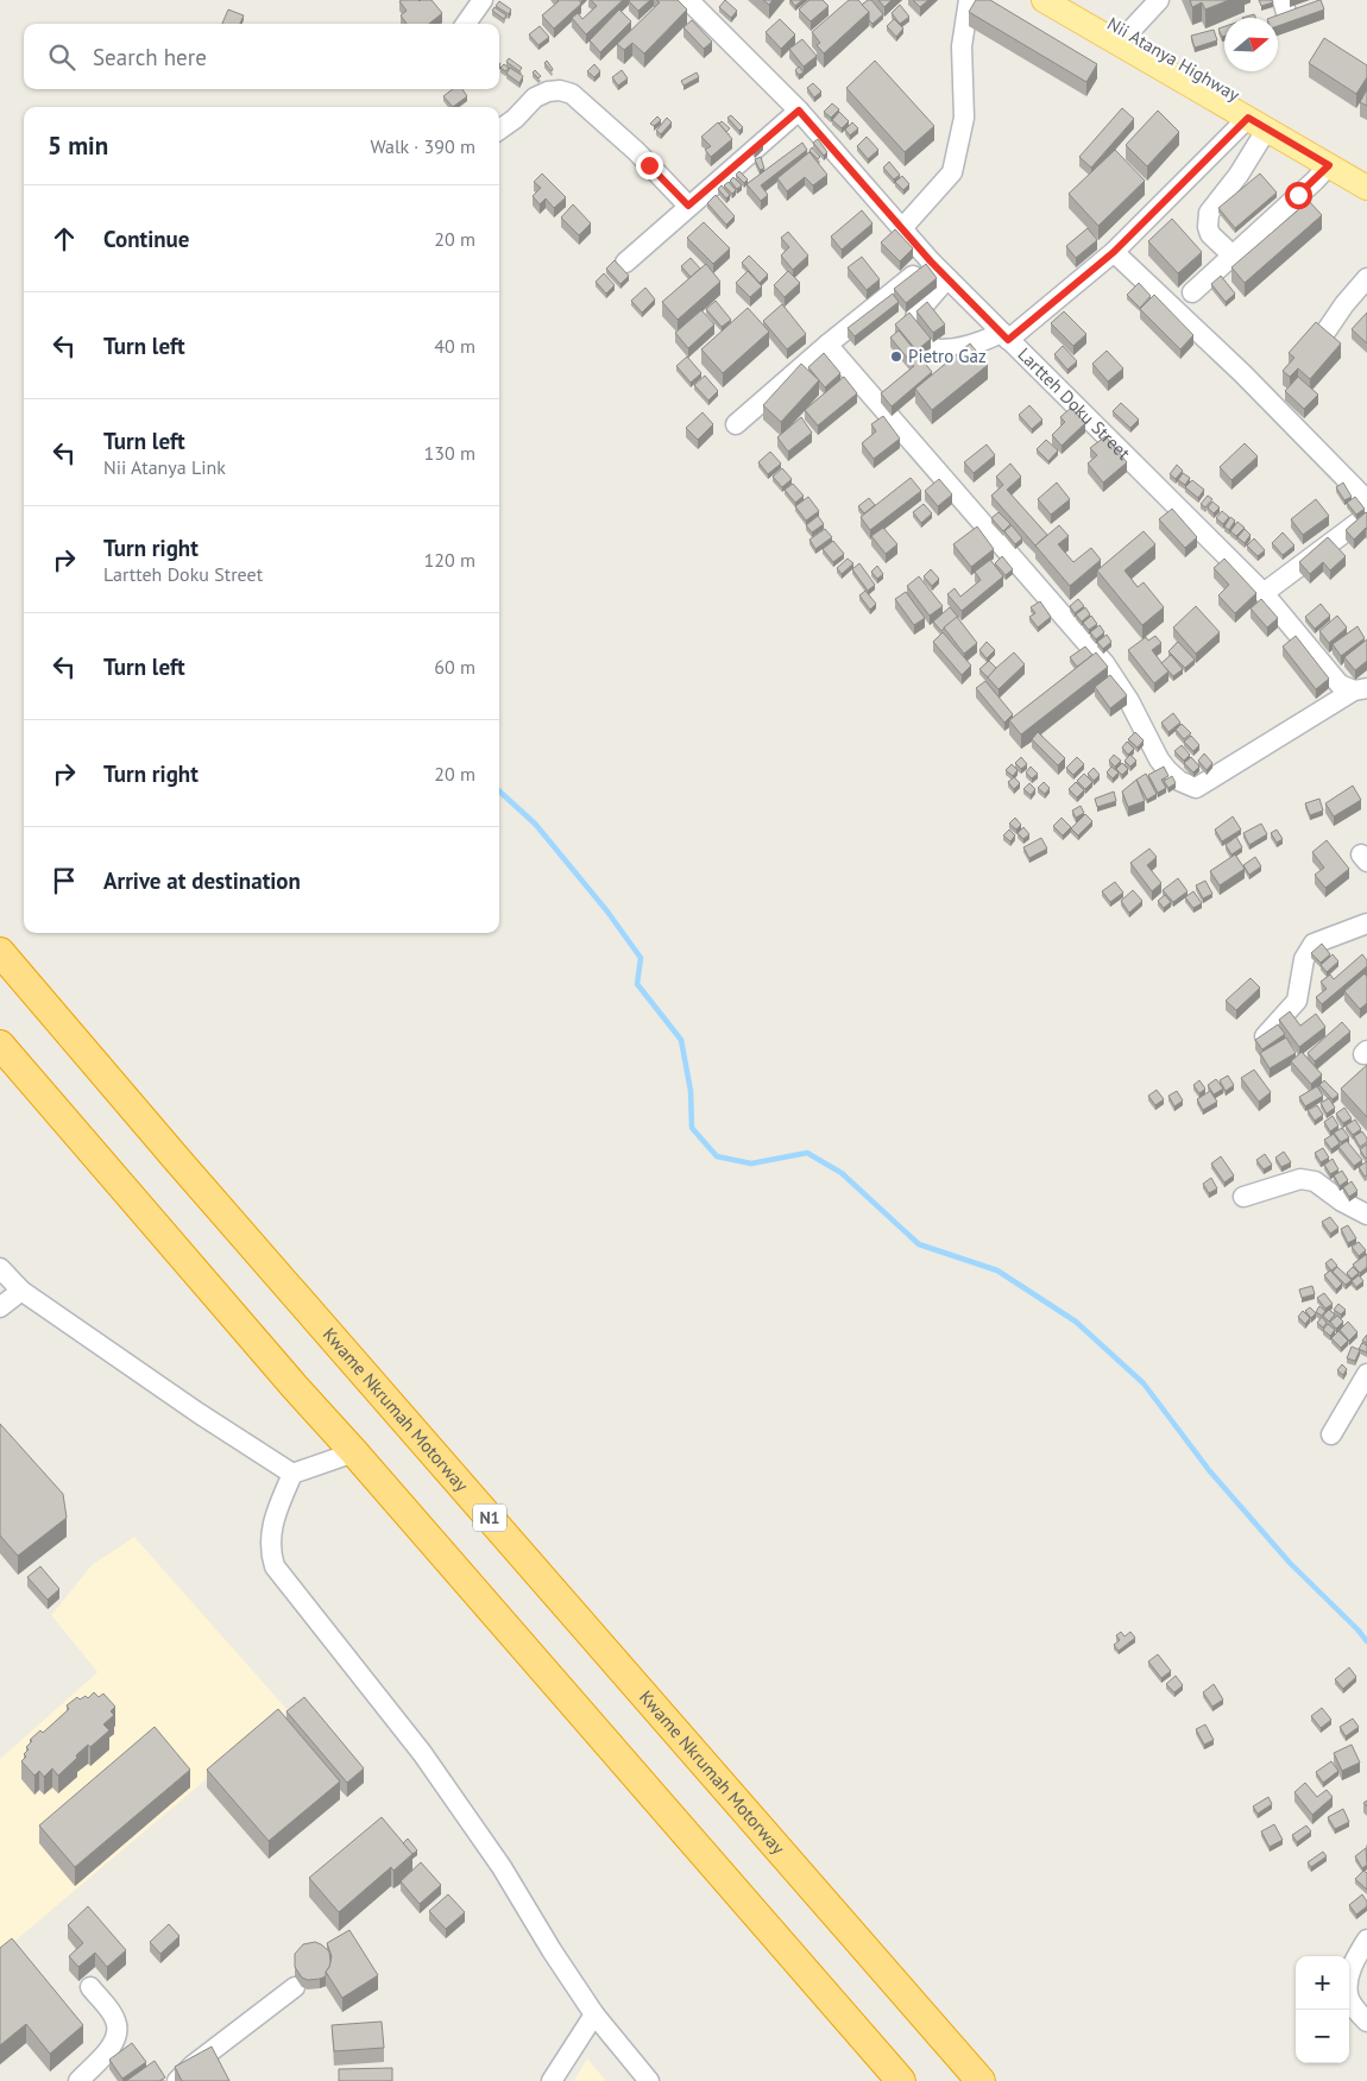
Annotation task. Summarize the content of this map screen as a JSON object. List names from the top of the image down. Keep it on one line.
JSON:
{"streets":{"highway":["Kwame Nkrumah Motorway","N1"],"main road":["Nii Atanya Highway"],"street":["Lartteh Doku Street"]},"places":["Pietro Gaz"],"north":"right","page":{"search":"Search here","heading":["5 min","Walk · 390 m"],"list":[["Continue","20 m"],["Turn left","40 m"],["Turn left","Nii Atanya Link","130 m"],["Turn right","Lartteh Doku Street","120 m"],["Turn left","60 m"],["Turn right","20 m"],"Arrive at destination"],"map_buttons":["+","−"]}}
